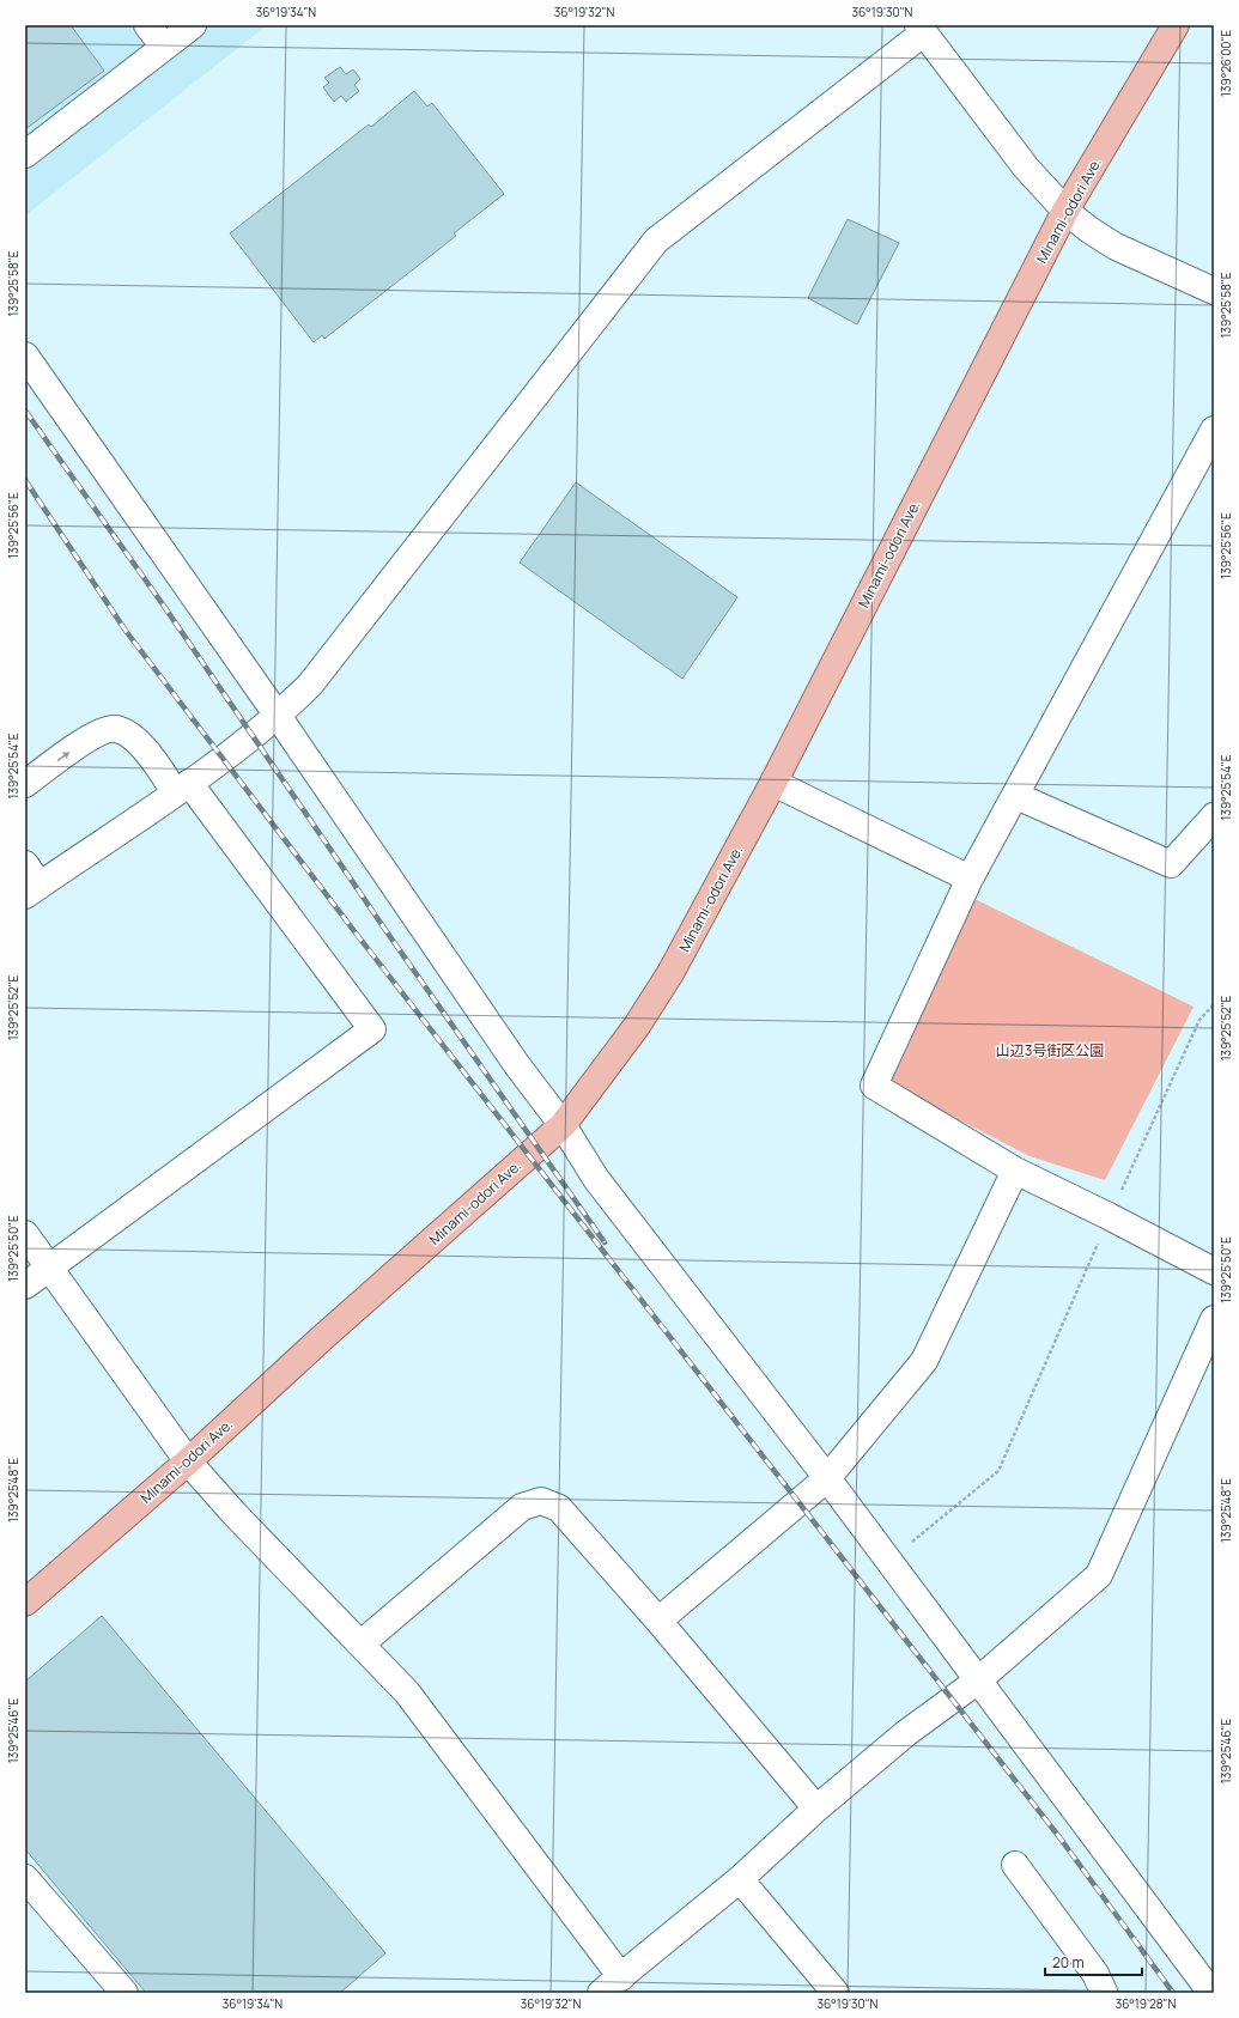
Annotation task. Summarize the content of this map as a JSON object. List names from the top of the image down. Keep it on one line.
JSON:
{"streets":{"main road":["Minami-odori Ave."]},"parks":["山辺3号街区公園"],"scale_bar":"20 m","coordinates":["36°19'34\"N","36°19'32\"N","36°19'30\"N","139°26'00\"E","139°25'58\"E","139°25'56\"E","139°25'54\"E","139°25'52\"E","139°25'50\"E","139°25'48\"E","139°25'46\"E","36°19'28\"N"]}
